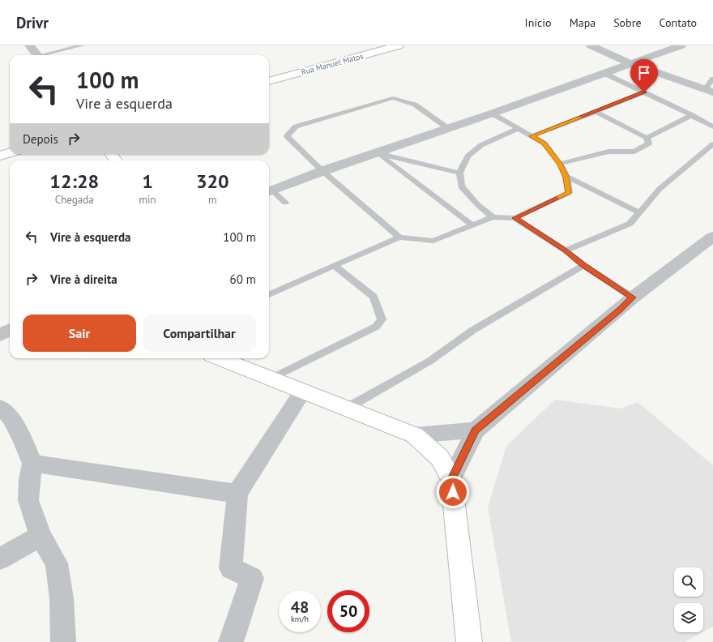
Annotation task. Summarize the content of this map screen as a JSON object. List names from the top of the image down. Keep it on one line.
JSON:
{"streets":{"main road":["Rua Manuel Matos"]},"page":{"header":"Drivr","nav":["Início","Mapa","Sobre","Contato"],"turn":["100 m","Vire à esquerda"],"then":"Depois","eta":["12:28","Chegada","1","min","320","m"],"list":[{"name":"Vire à esquerda","value":"100 m"},{"name":"Vire à direita","value":"60 m"}],"buttons":["Sair","Compartilhar"],"speed":"48 km/h","limit":"50"}}
